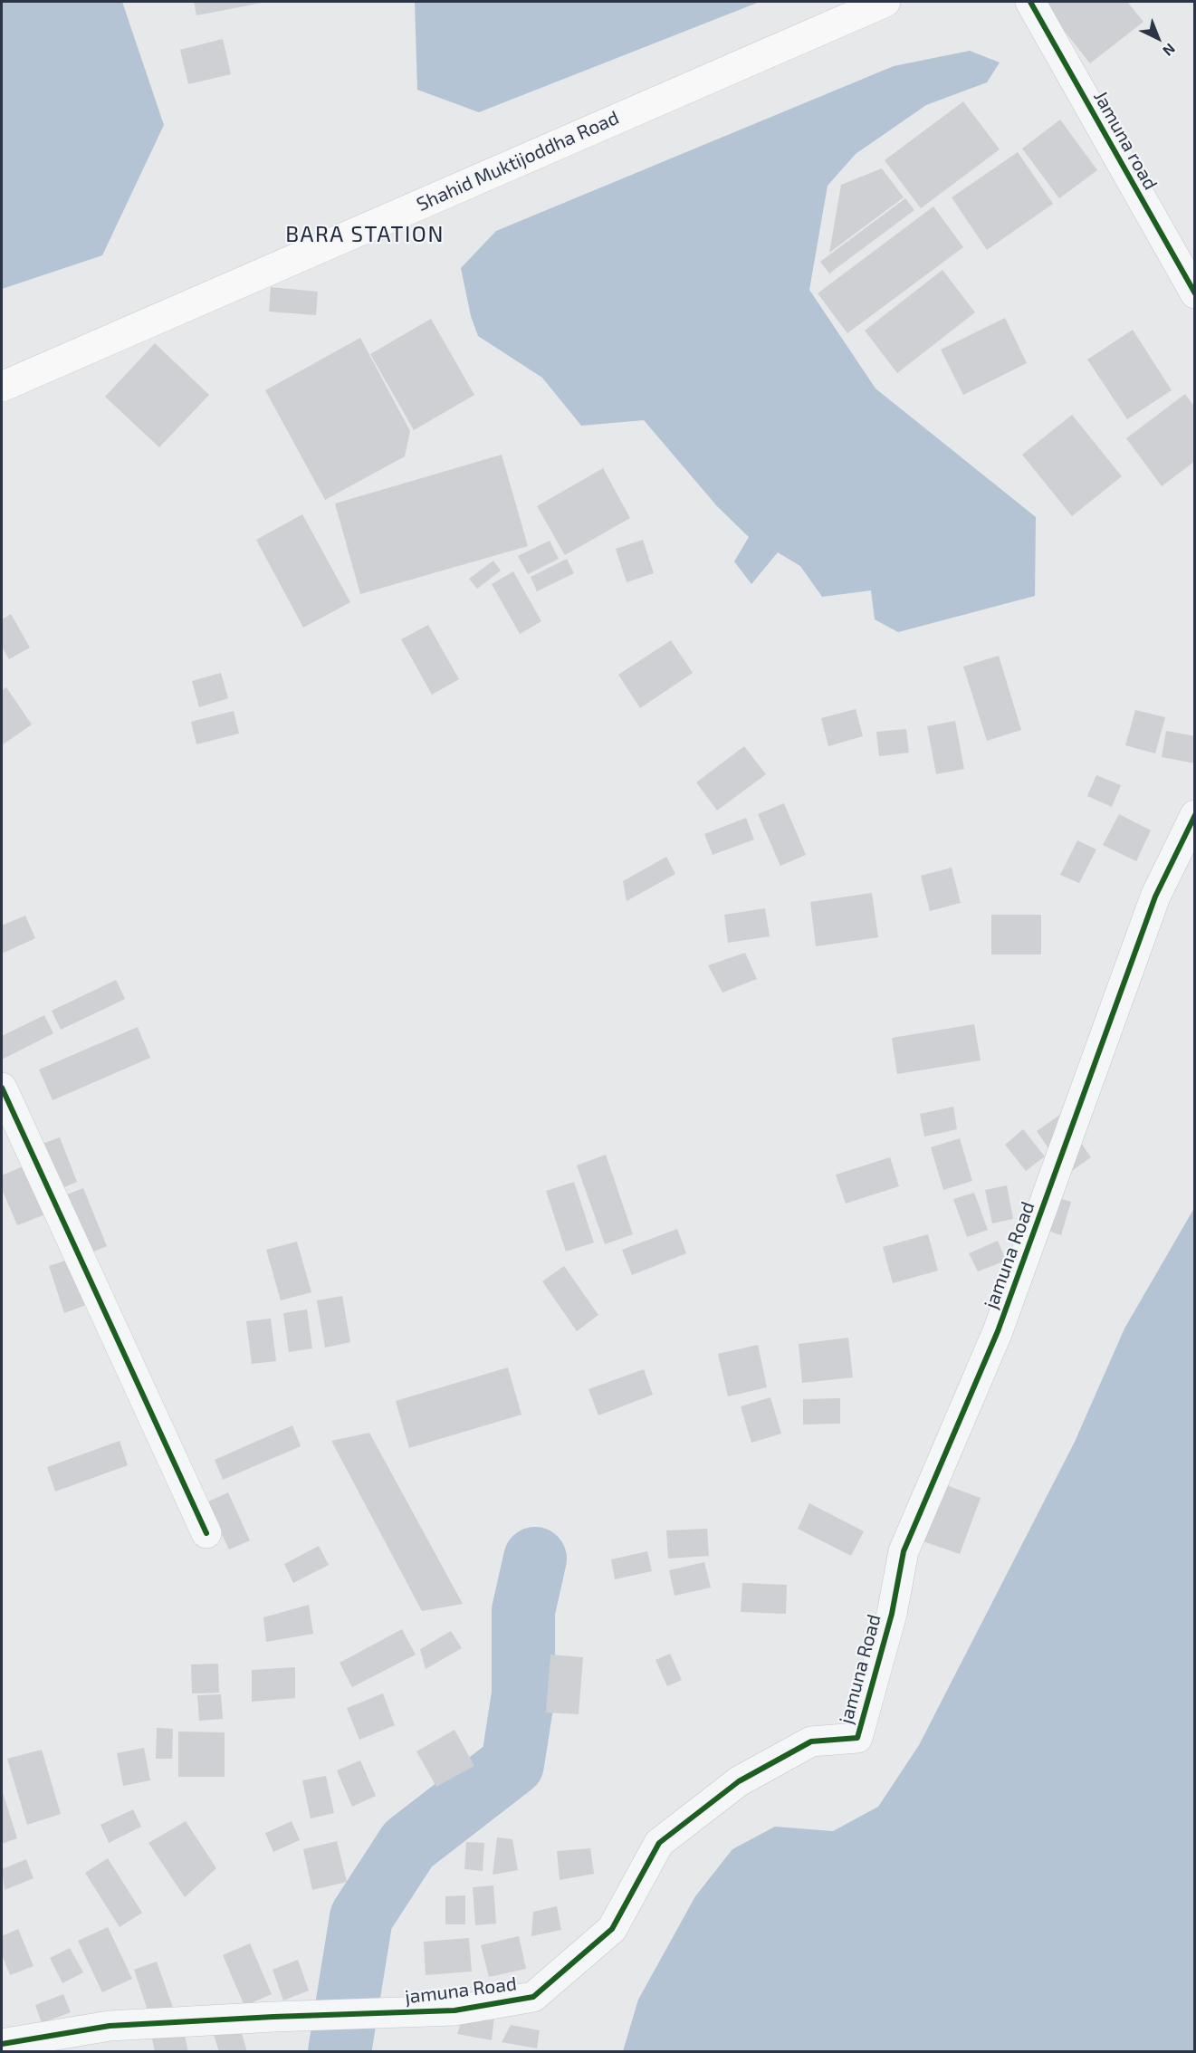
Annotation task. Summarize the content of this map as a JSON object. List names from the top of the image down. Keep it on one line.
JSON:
{"streets":{"main road":["Shahid Muktijoddha Road"],"street":["Jamuna road","jamuna Road"]},"districts":["BARA STATION"],"north":"bottom right"}
